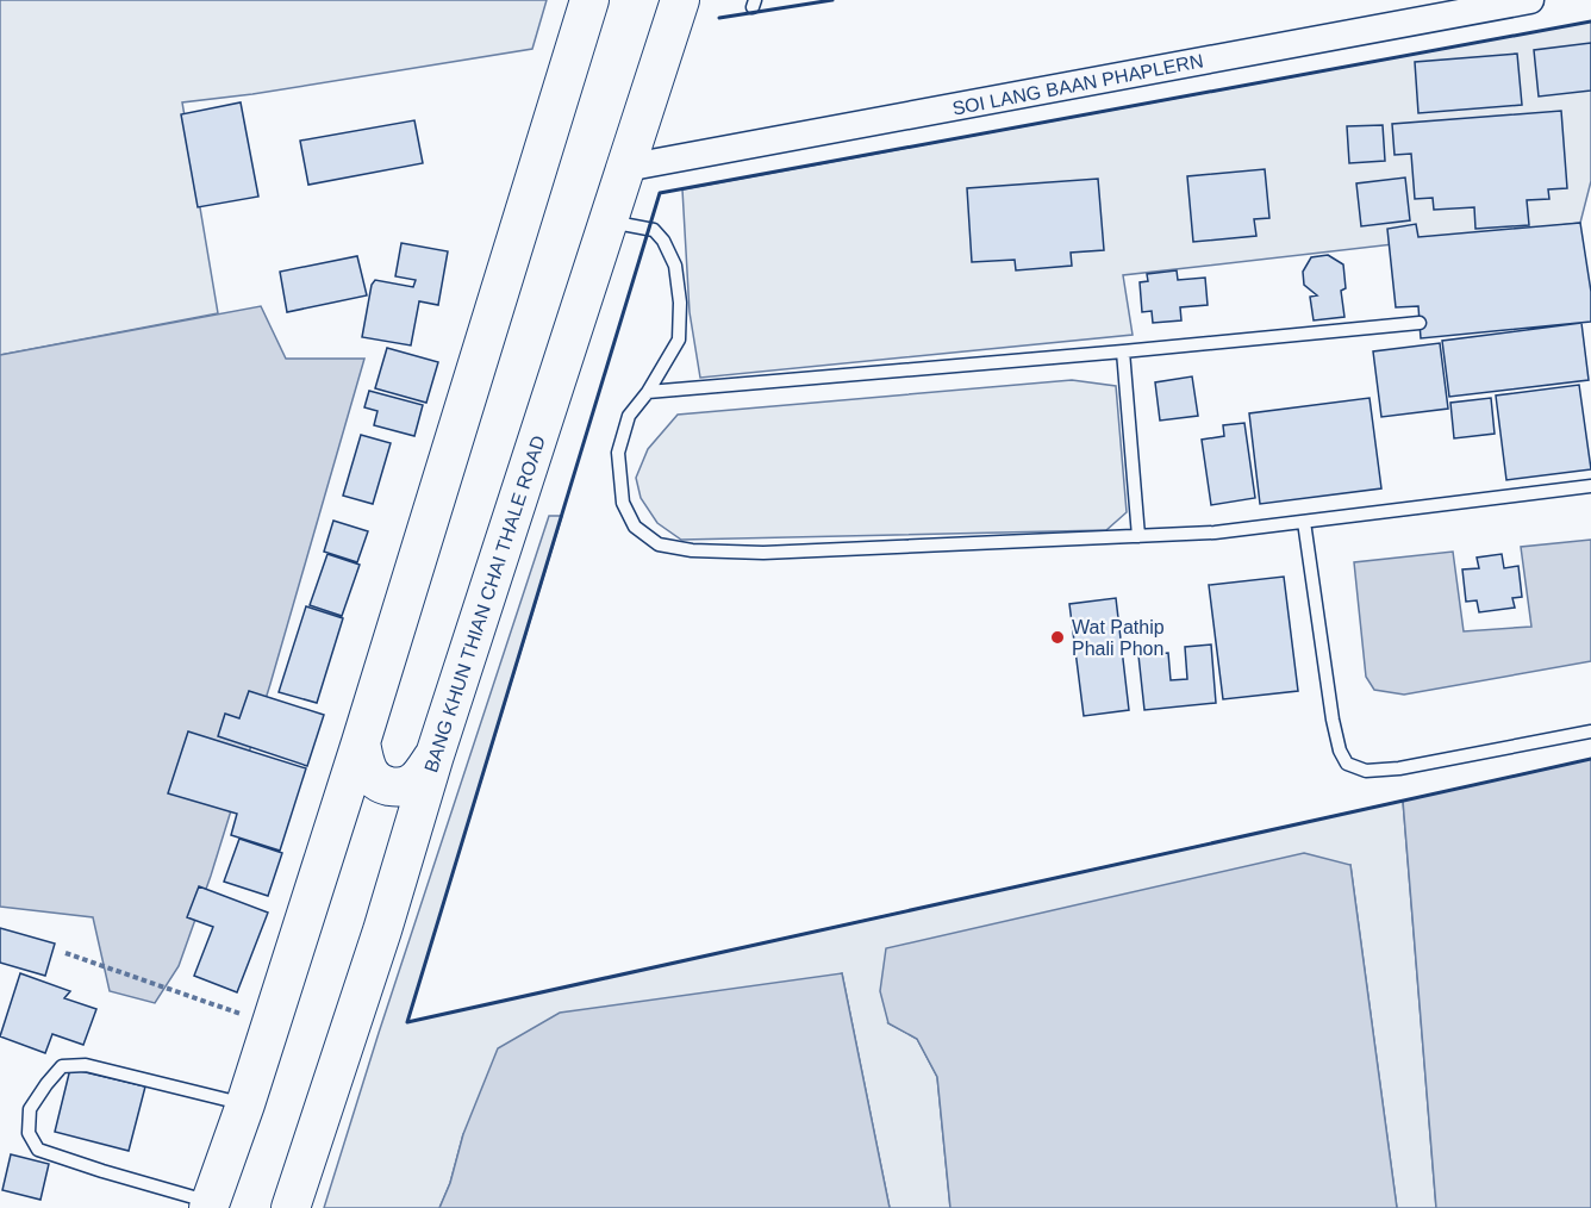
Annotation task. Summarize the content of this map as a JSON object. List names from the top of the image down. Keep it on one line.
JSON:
{"streets":{"main road":["BANG KHUN THIAN CHAI THALE ROAD"],"street":["SOI LANG BAAN PHAPLERN"]},"crossings":[["SOI LANG BAAN PHAPLERN","BANG KHUN THIAN CHAI THALE ROAD"]],"places":["Wat Pathip Phali Phon"]}
